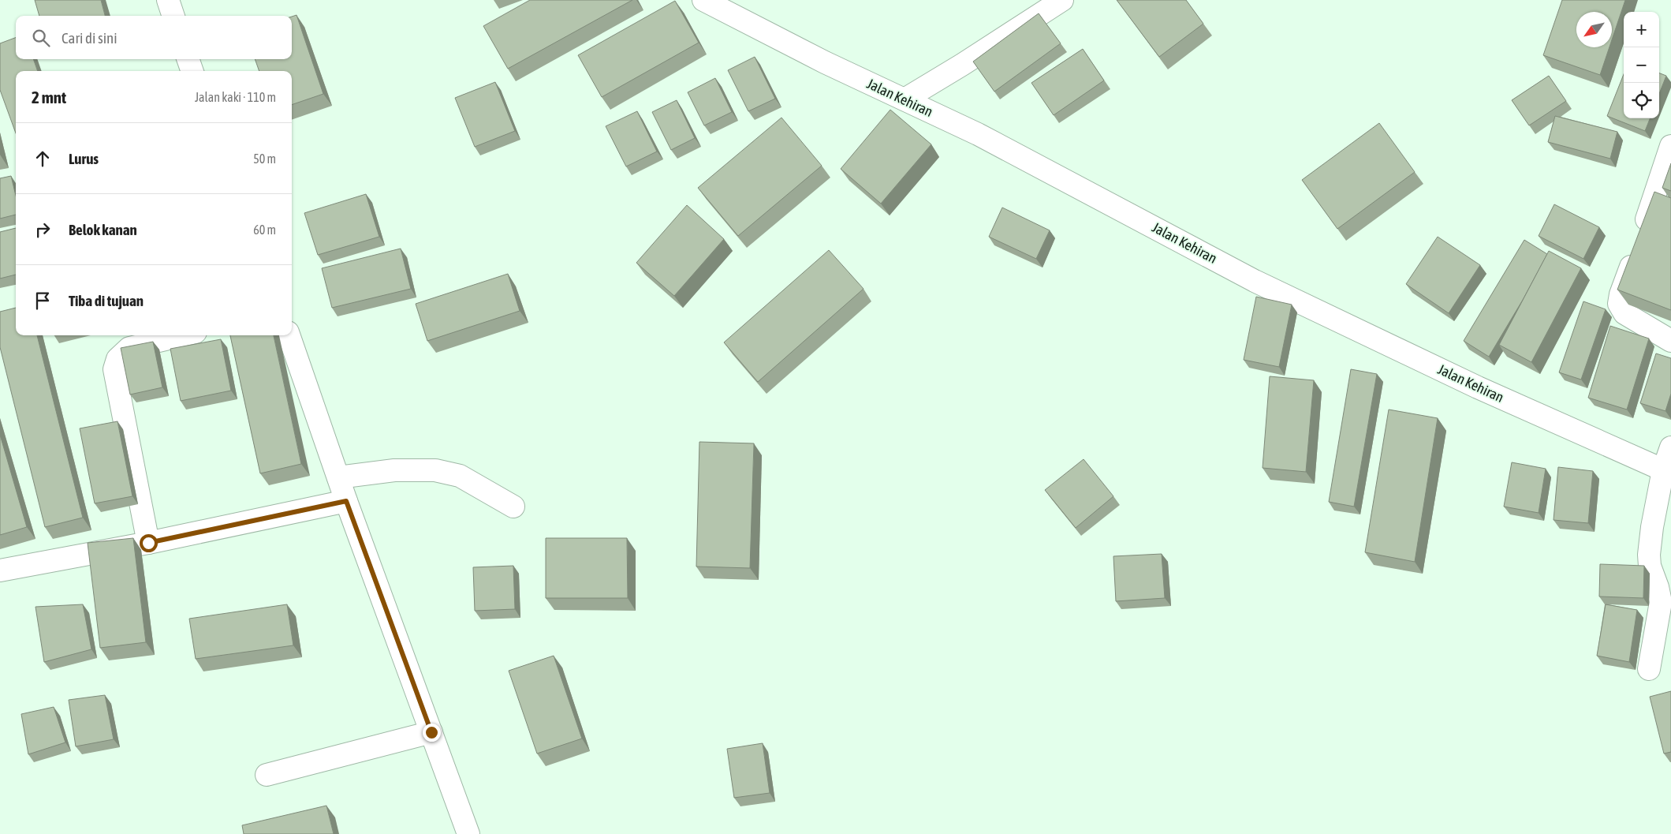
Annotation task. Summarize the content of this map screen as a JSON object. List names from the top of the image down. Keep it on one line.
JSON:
{"streets":{"street":["Jalan Kehiran"]},"north":"bottom left","page":{"map_buttons":["+","−"],"search":"Cari di sini","heading":["2 mnt","Jalan kaki · 110 m"],"list":[["Lurus","50 m"],["Belok kanan","60 m"],"Tiba di tujuan"]}}
